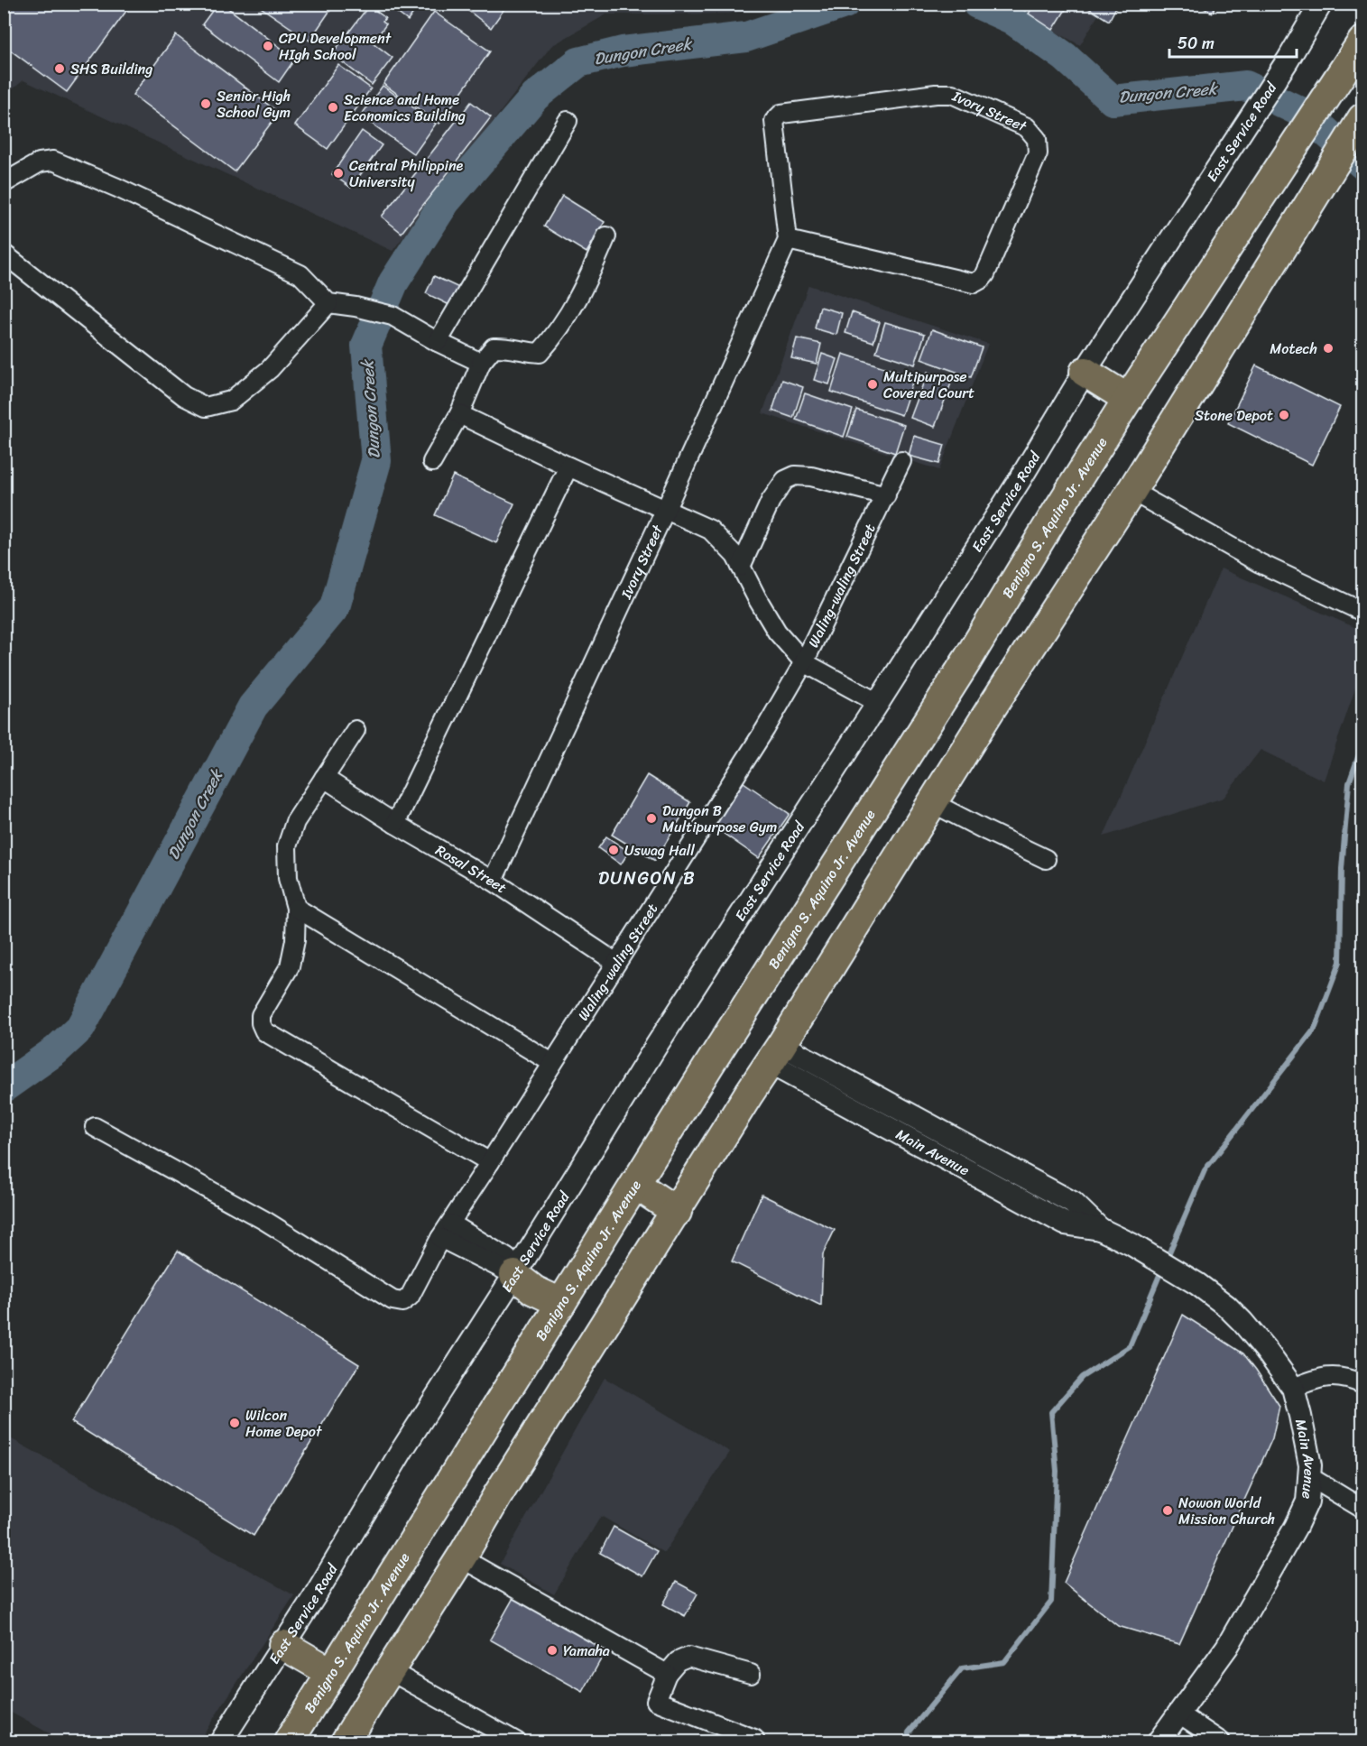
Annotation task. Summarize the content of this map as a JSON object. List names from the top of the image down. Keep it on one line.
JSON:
{"streets":{"highway":["Benigno S. Aquino Jr. Avenue"],"street":["Ivory Street","East Service Road","Waling-waling Street","Rosal Street","Main Avenue"]},"crossings":[["Ivory Street","Rosal Street"],["Waling-waling Street","Rosal Street"]],"districts":["DUNGON B"],"water":["Dungon Creek"],"places":["CPU Development HIgh School","SHS Building","Senior High School Gym","Science and Home Economics Building","Central Philippine University","Motech","Multipurpose Covered Court","Stone Depot","Dungon B Multipurpose Gym","Uswag Hall","Wilcon Home Depot","Nowon World Mission Church","Yamaha"],"scale_bar":"50 m"}
